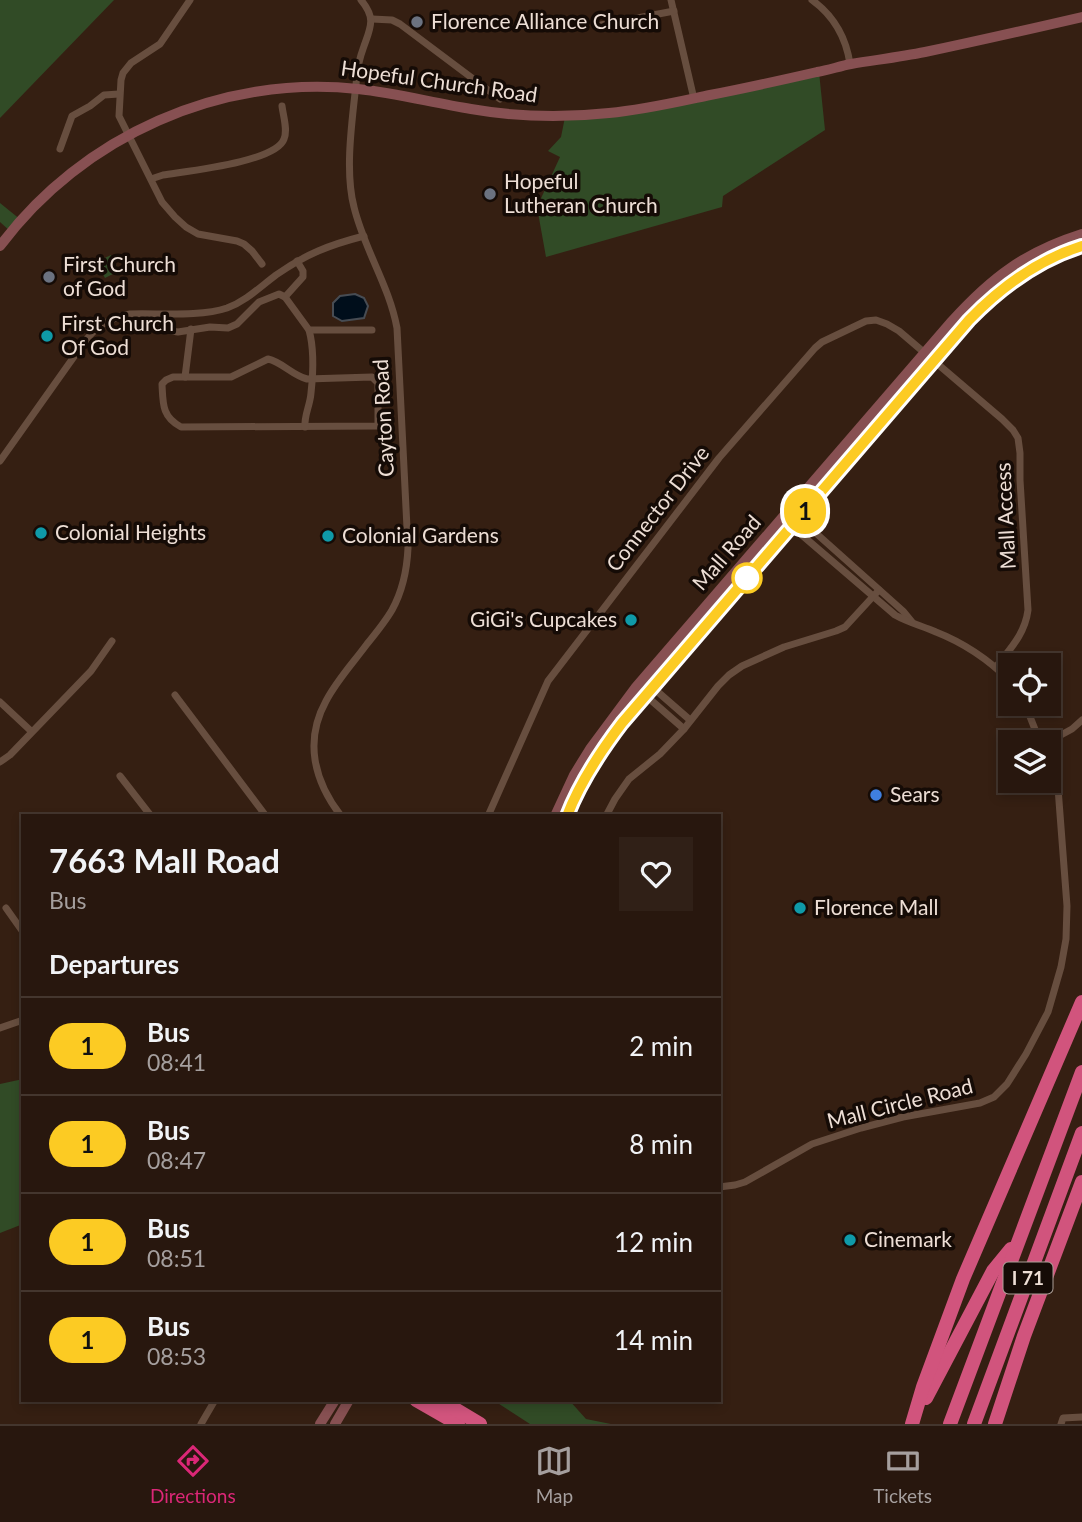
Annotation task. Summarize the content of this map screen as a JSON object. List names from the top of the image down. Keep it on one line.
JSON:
{"streets":{"highway":["I 71"],"main road":["Hopeful Church Road","Mall Road"],"street":["Cayton Road","Connector Drive","Mall Access","Mall Circle Road"]},"crossings":[["Hopeful Church Road","Cayton Road"],["Connector Drive","Mall Access"],["Connector Drive","Mall Road"],["Mall Access","Mall Road"]],"places":["Florence Alliance Church","Hopeful Lutheran Church","First Church of God","First Church Of God","Colonial Heights","Colonial Gardens","GiGi's Cupcakes","Sears","Florence Mall","Cinemark"],"lines":["bus line 1"],"page":{"on_map":"1","heading":[["7663 Mall Road","Bus"],"Departures"],"list":[{"mark":"1","name":"Bus","note":"08:41","value":"2 min"},{"mark":"1","name":"Bus","note":"08:47","value":"8 min"},{"mark":"1","name":"Bus","note":"08:51","value":"12 min"},{"mark":"1","name":"Bus","note":"08:53","value":"14 min"}],"tabs":["Directions","Map","Tickets"]}}
